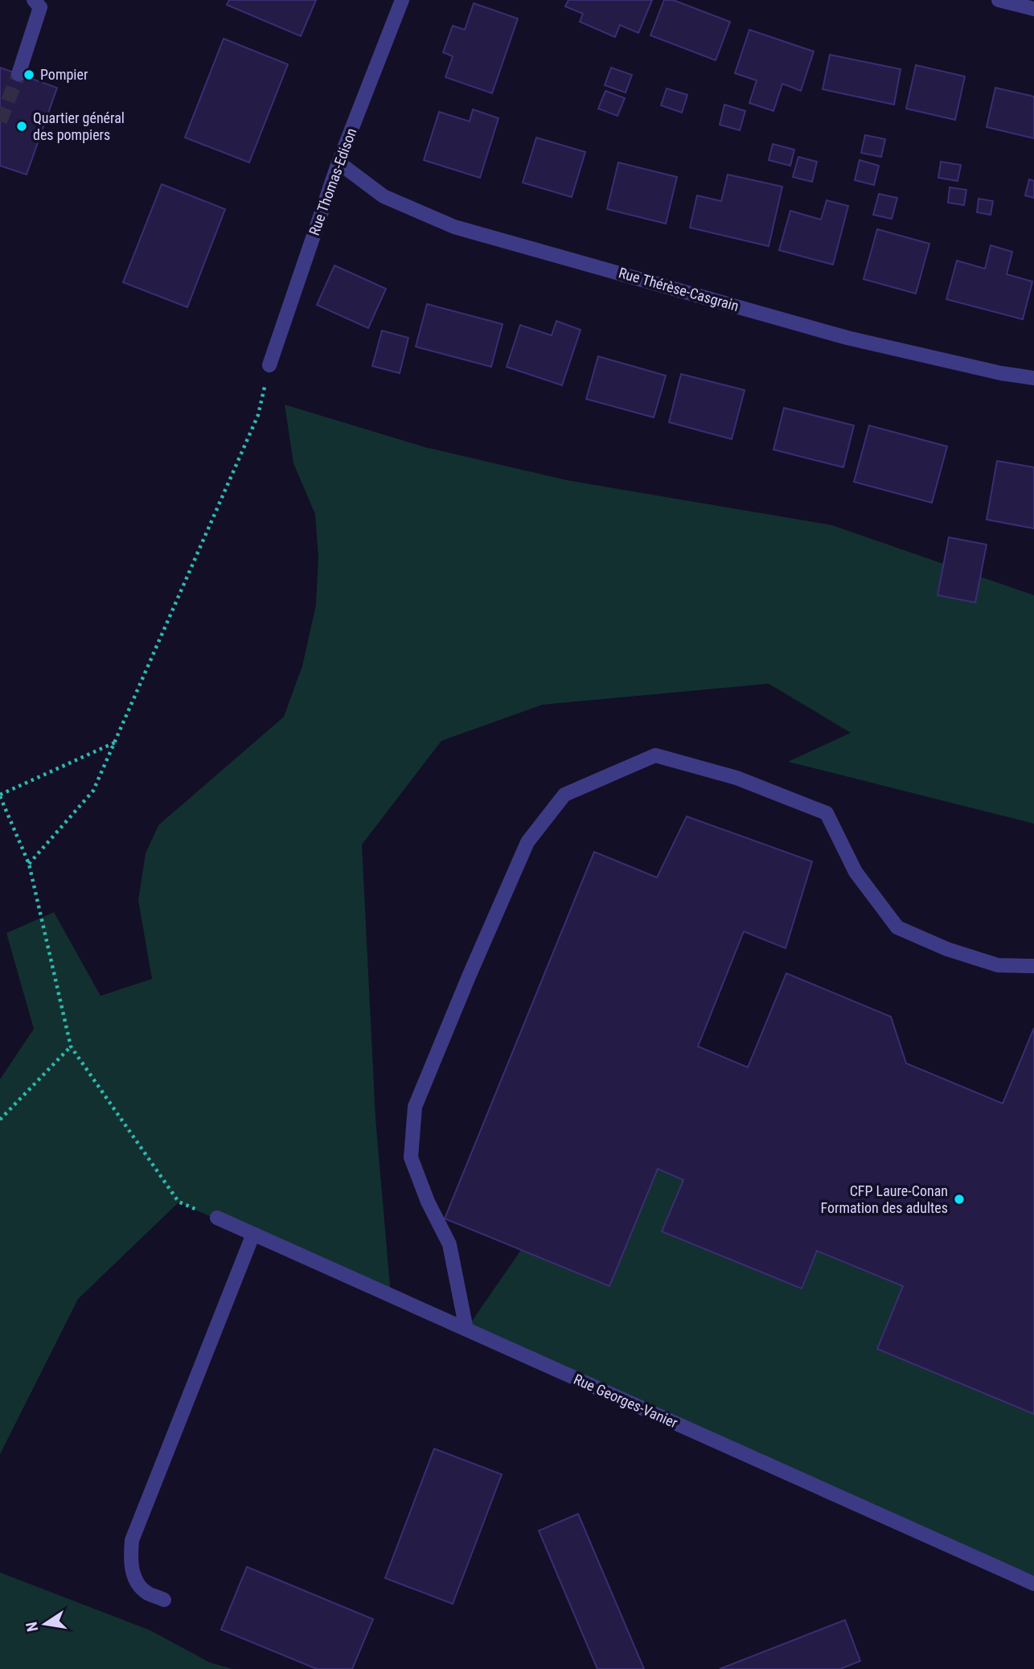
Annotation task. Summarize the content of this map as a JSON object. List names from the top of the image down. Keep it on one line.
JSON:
{"streets":{"street":["Rue Thomas-Edison","Rue Thérèse-Casgrain","Rue Georges-Vanier"]},"crossings":[["Rue Thomas-Edison","Rue Thérèse-Casgrain"]],"places":["Pompier","Quartier général des pompiers","CFP Laure-Conan Formation des adultes"],"north":"left"}
